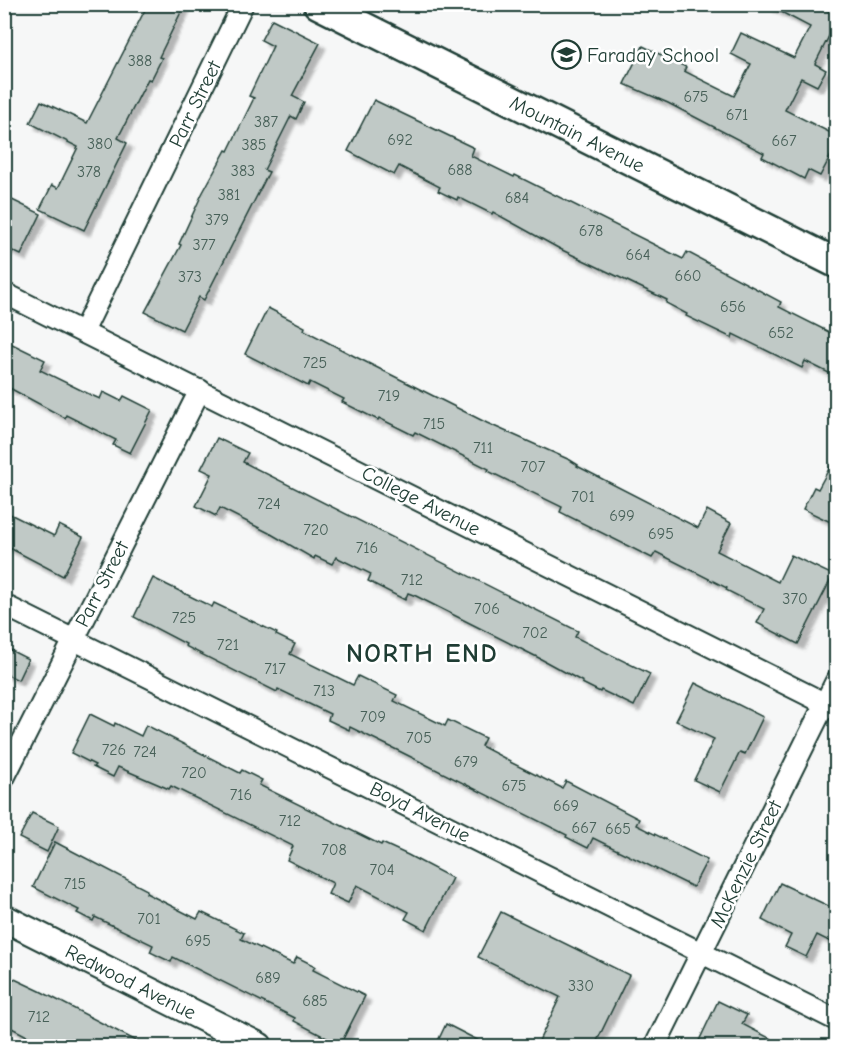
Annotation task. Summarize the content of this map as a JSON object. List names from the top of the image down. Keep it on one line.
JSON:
{"streets":{"main road":["Mountain Avenue"],"street":["Parr Street","College Avenue","Boyd Avenue","McKenzie Street","Redwood Avenue"]},"crossings":[["Parr Street","College Avenue"],["Parr Street","Boyd Avenue"],["College Avenue","McKenzie Street"],["Boyd Avenue","McKenzie Street"]],"districts":["NORTH END"],"places":{"school or university":["Faraday School"]},"house_numbers":["388","675","671","387","692","667","380","385","688","383","378","381","684","379","678","377","664","660","373","656","652","725","719","715","711","707","701","724","699","720","695","716","712","370","706","725","702","721","717","713","709","705","726","724","679","720","675","716","669","712","667","665","708","704","715","701","695","689","330","685","712"]}
